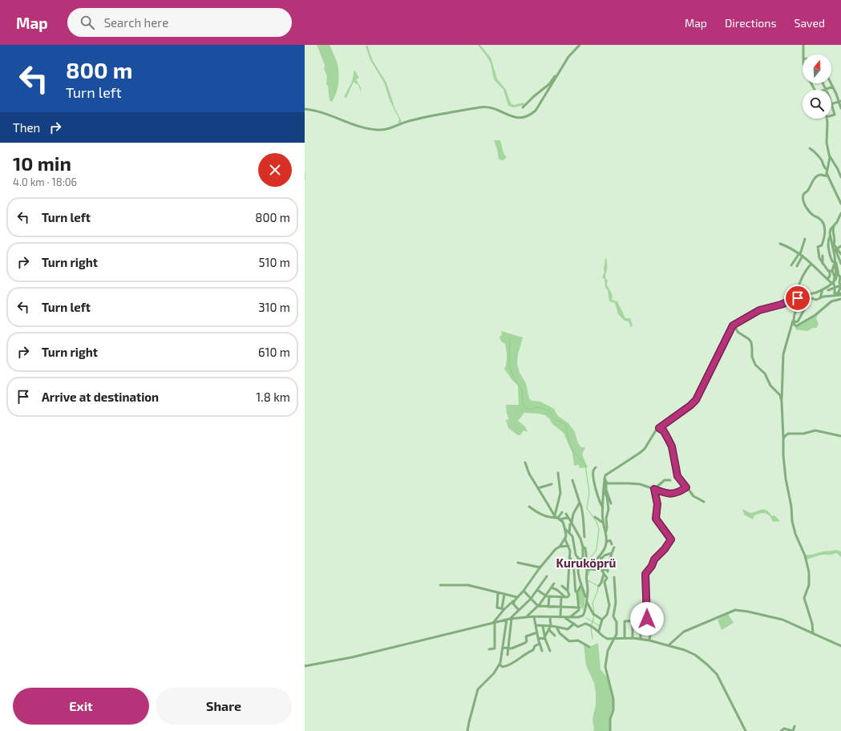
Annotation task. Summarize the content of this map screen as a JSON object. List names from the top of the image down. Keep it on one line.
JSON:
{"districts":["Kuruköprü"],"north":"top","page":{"header":"Map","search":"Search here","nav":["Map","Directions","Saved"],"turn":["800 m","Turn left"],"then":"Then","heading":["10 min","4.0 km · 18:06"],"list":[{"name":"Turn left","value":"800 m"},{"name":"Turn right","value":"510 m"},{"name":"Turn left","value":"310 m"},{"name":"Turn right","value":"610 m"},{"name":"Arrive at destination","value":"1.8 km"}],"buttons":["Exit","Share"]}}
